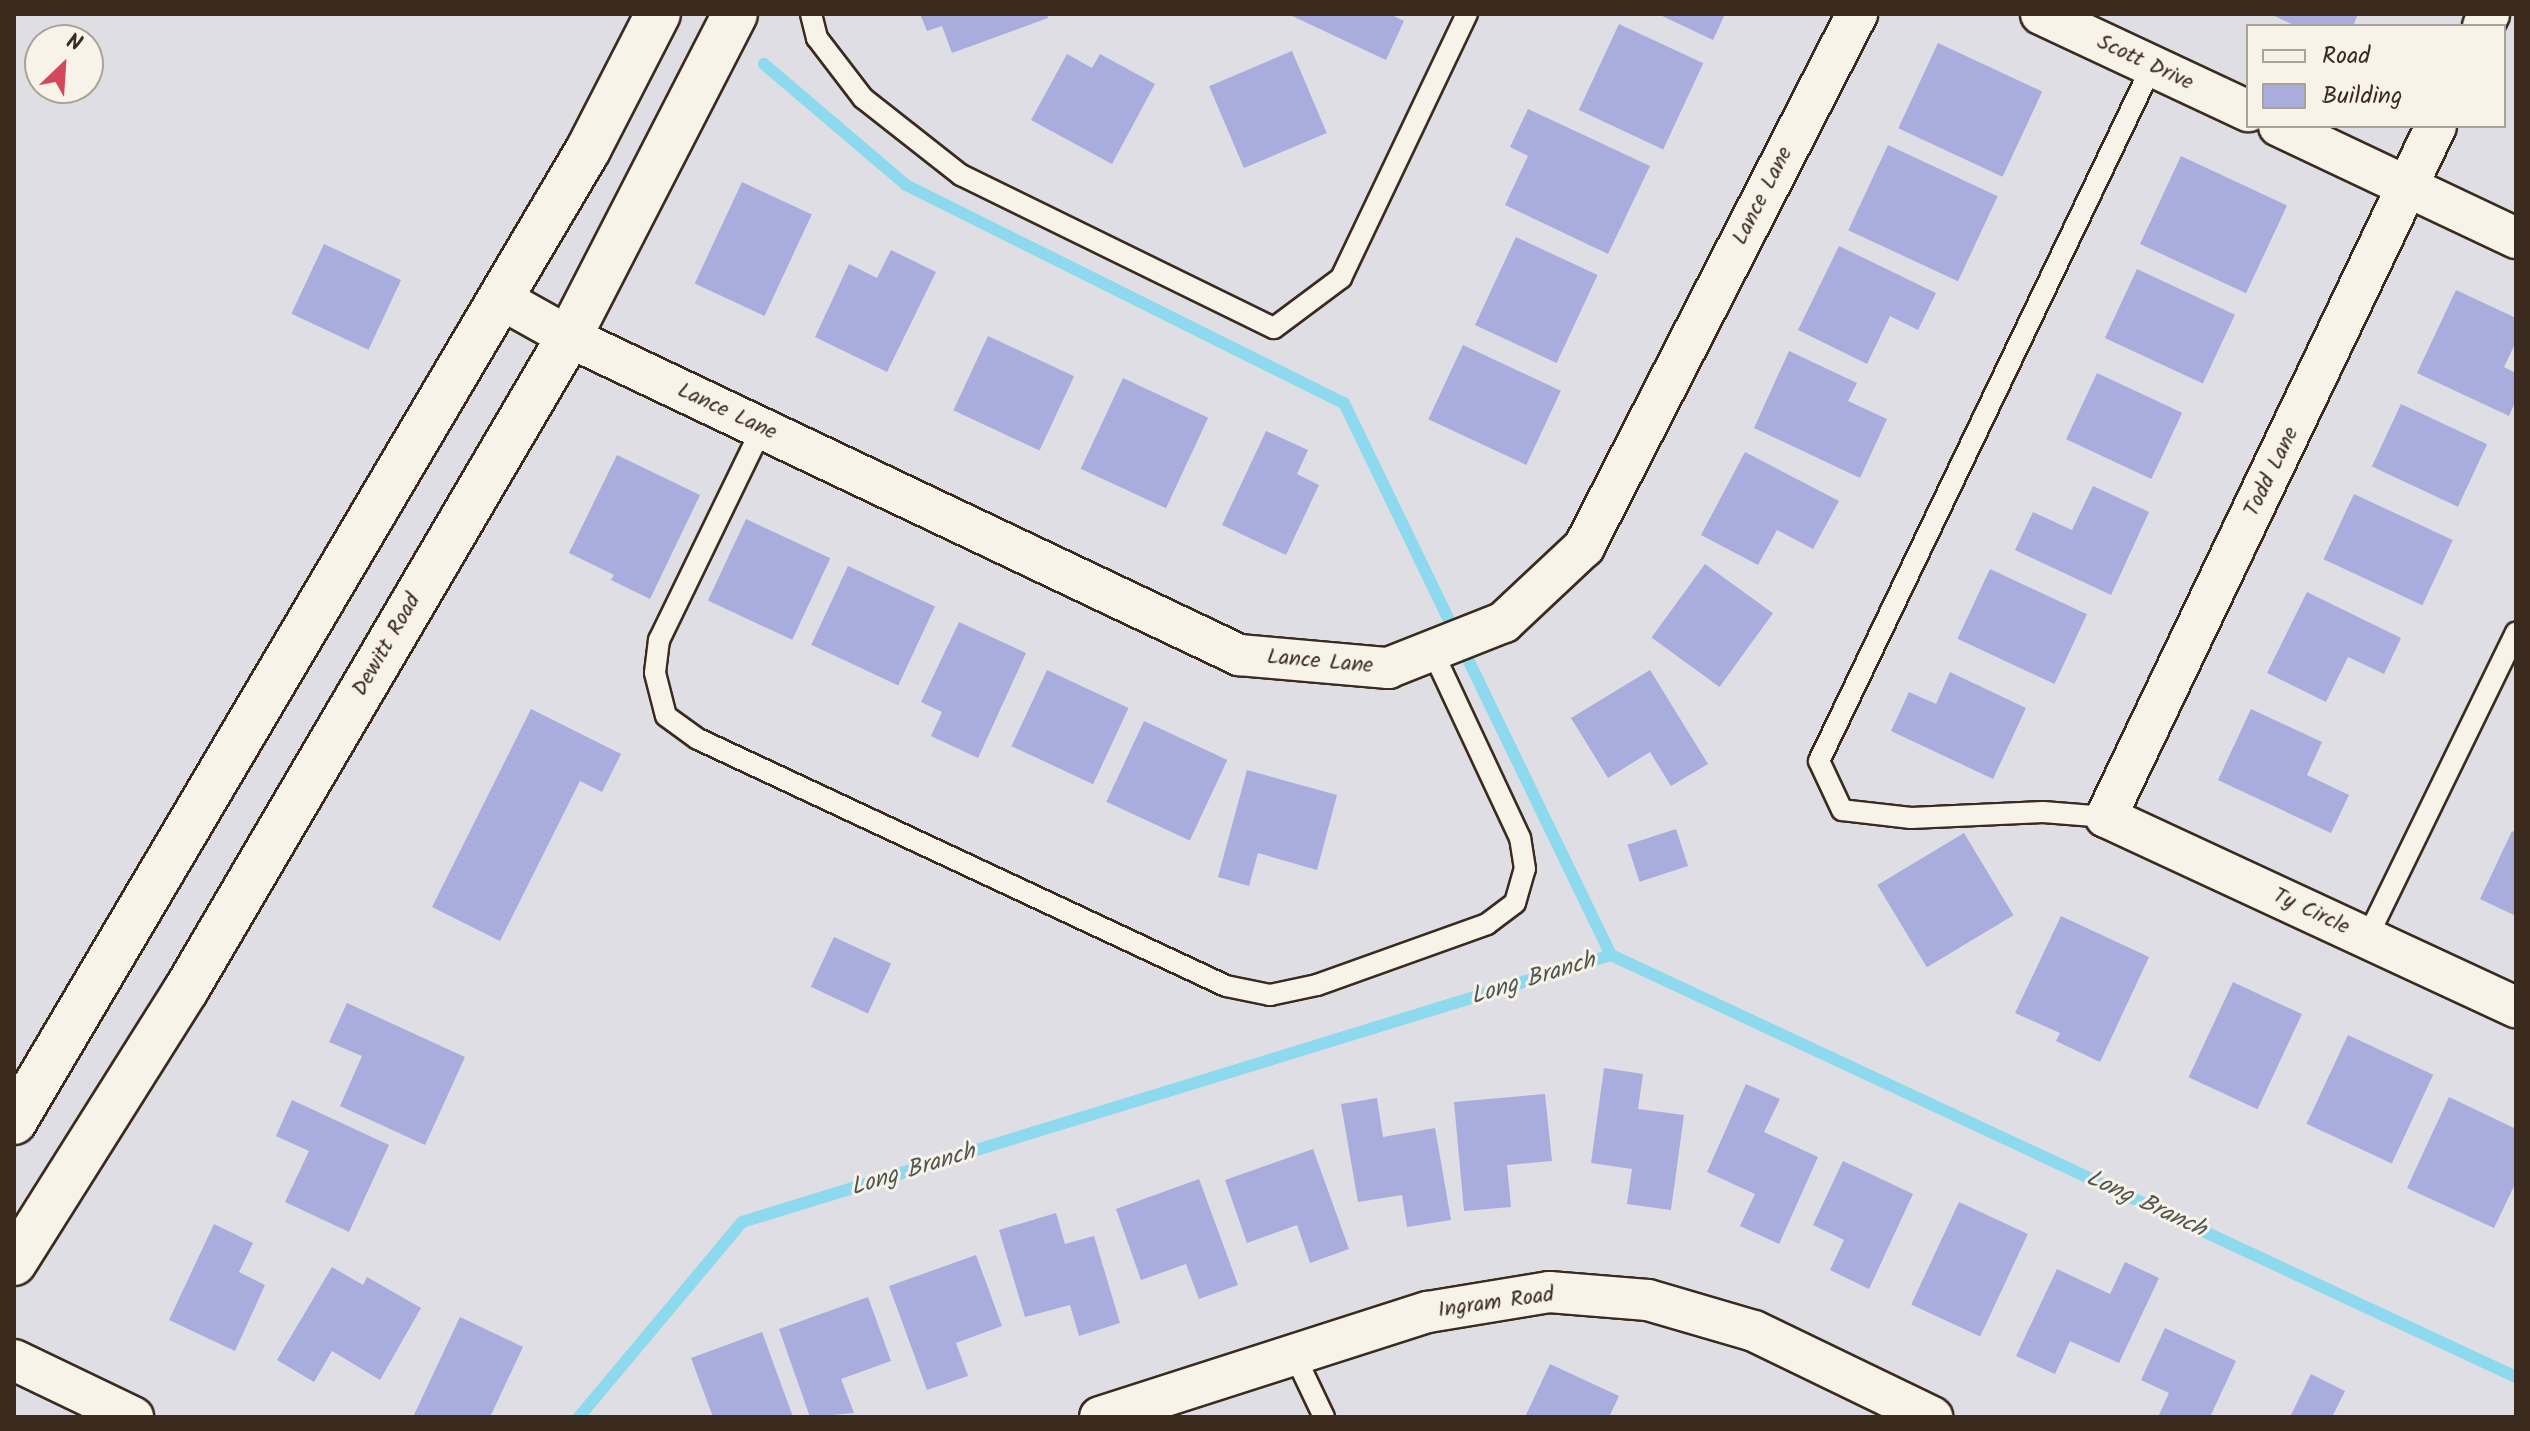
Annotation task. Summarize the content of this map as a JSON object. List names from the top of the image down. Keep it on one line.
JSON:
{"streets":{"main road":["Dewitt Road"],"street":["Scott Drive","Lance Lane","Todd Lane","Ty Circle","Ingram Road"]},"crossings":[["Lance Lane","Dewitt Road"],["Todd Lane","Ty Circle"]],"water":["Long Branch"],"legend":["Road","Building"],"north":"top right"}
